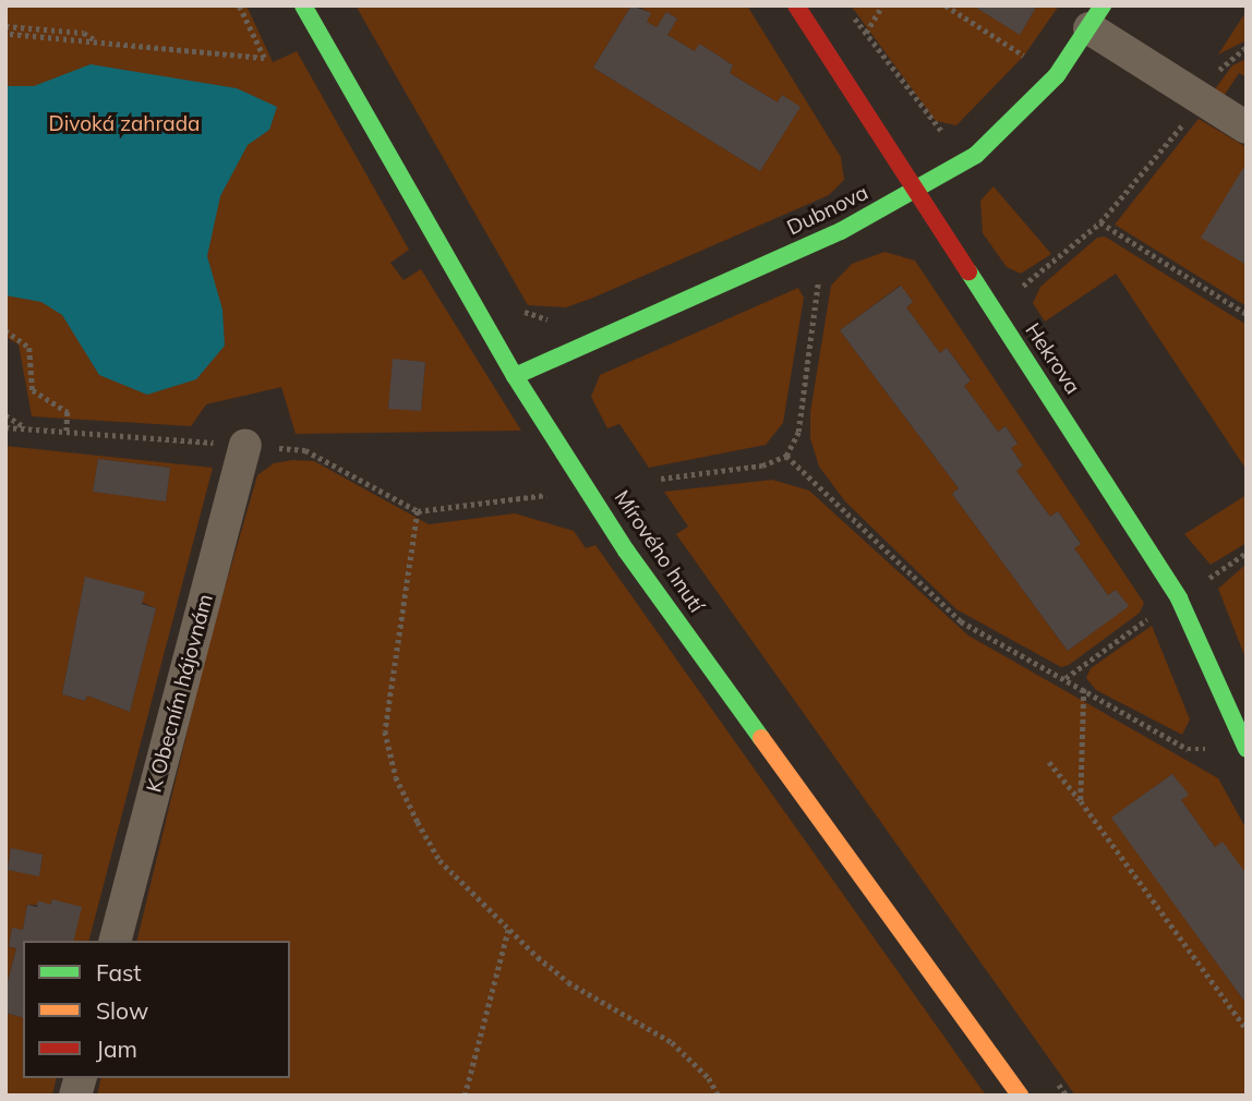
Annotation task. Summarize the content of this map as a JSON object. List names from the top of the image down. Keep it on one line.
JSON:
{"streets":{"street":["Dubnova","Hekrova","Mírového hnutí","K Obecním hájovnám"]},"crossings":[["Dubnova","Hekrova"],["Dubnova","Mírového hnutí"]],"parks":["Divoká zahrada"],"legend":["Fast","Slow","Jam"]}
